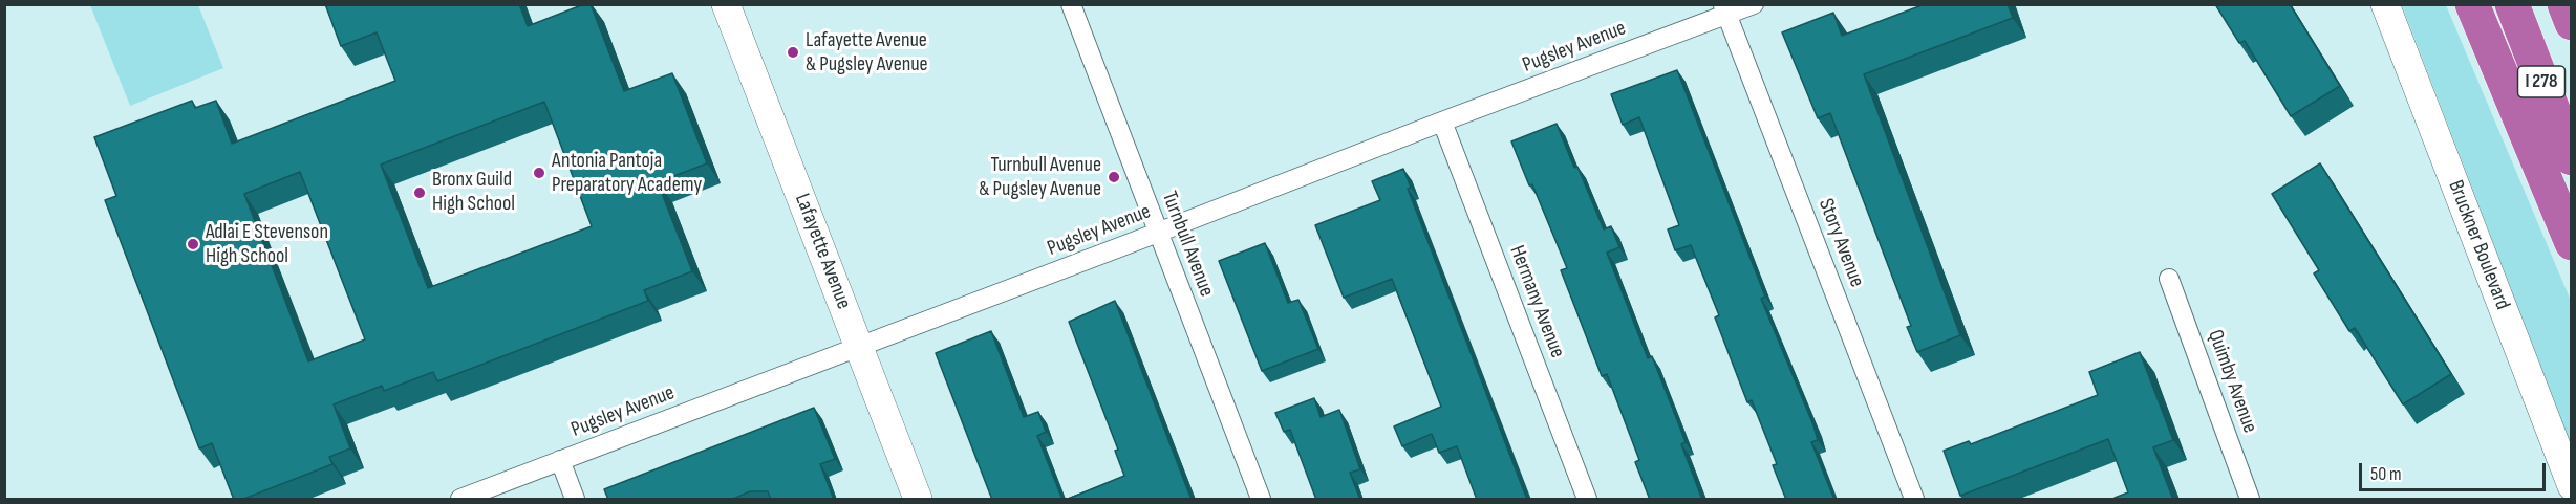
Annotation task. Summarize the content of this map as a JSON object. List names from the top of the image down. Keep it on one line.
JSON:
{"streets":{"highway":["I 278"],"street":["Pugsley Avenue","Story Avenue","Turnbull Avenue","Bruckner Boulevard","Lafayette Avenue","Hermany Avenue","Quimby Avenue"]},"crossings":[["Pugsley Avenue","Story Avenue"],["Pugsley Avenue","Turnbull Avenue"],["Pugsley Avenue","Lafayette Avenue"],["Pugsley Avenue","Hermany Avenue"]],"places":["Lafayette Avenue & Pugsley Avenue","Antonia Pantoja Preparatory Academy","Turnbull Avenue & Pugsley Avenue","Bronx Guild High School","Adlai E Stevenson High School"],"scale_bar":"50 m"}
